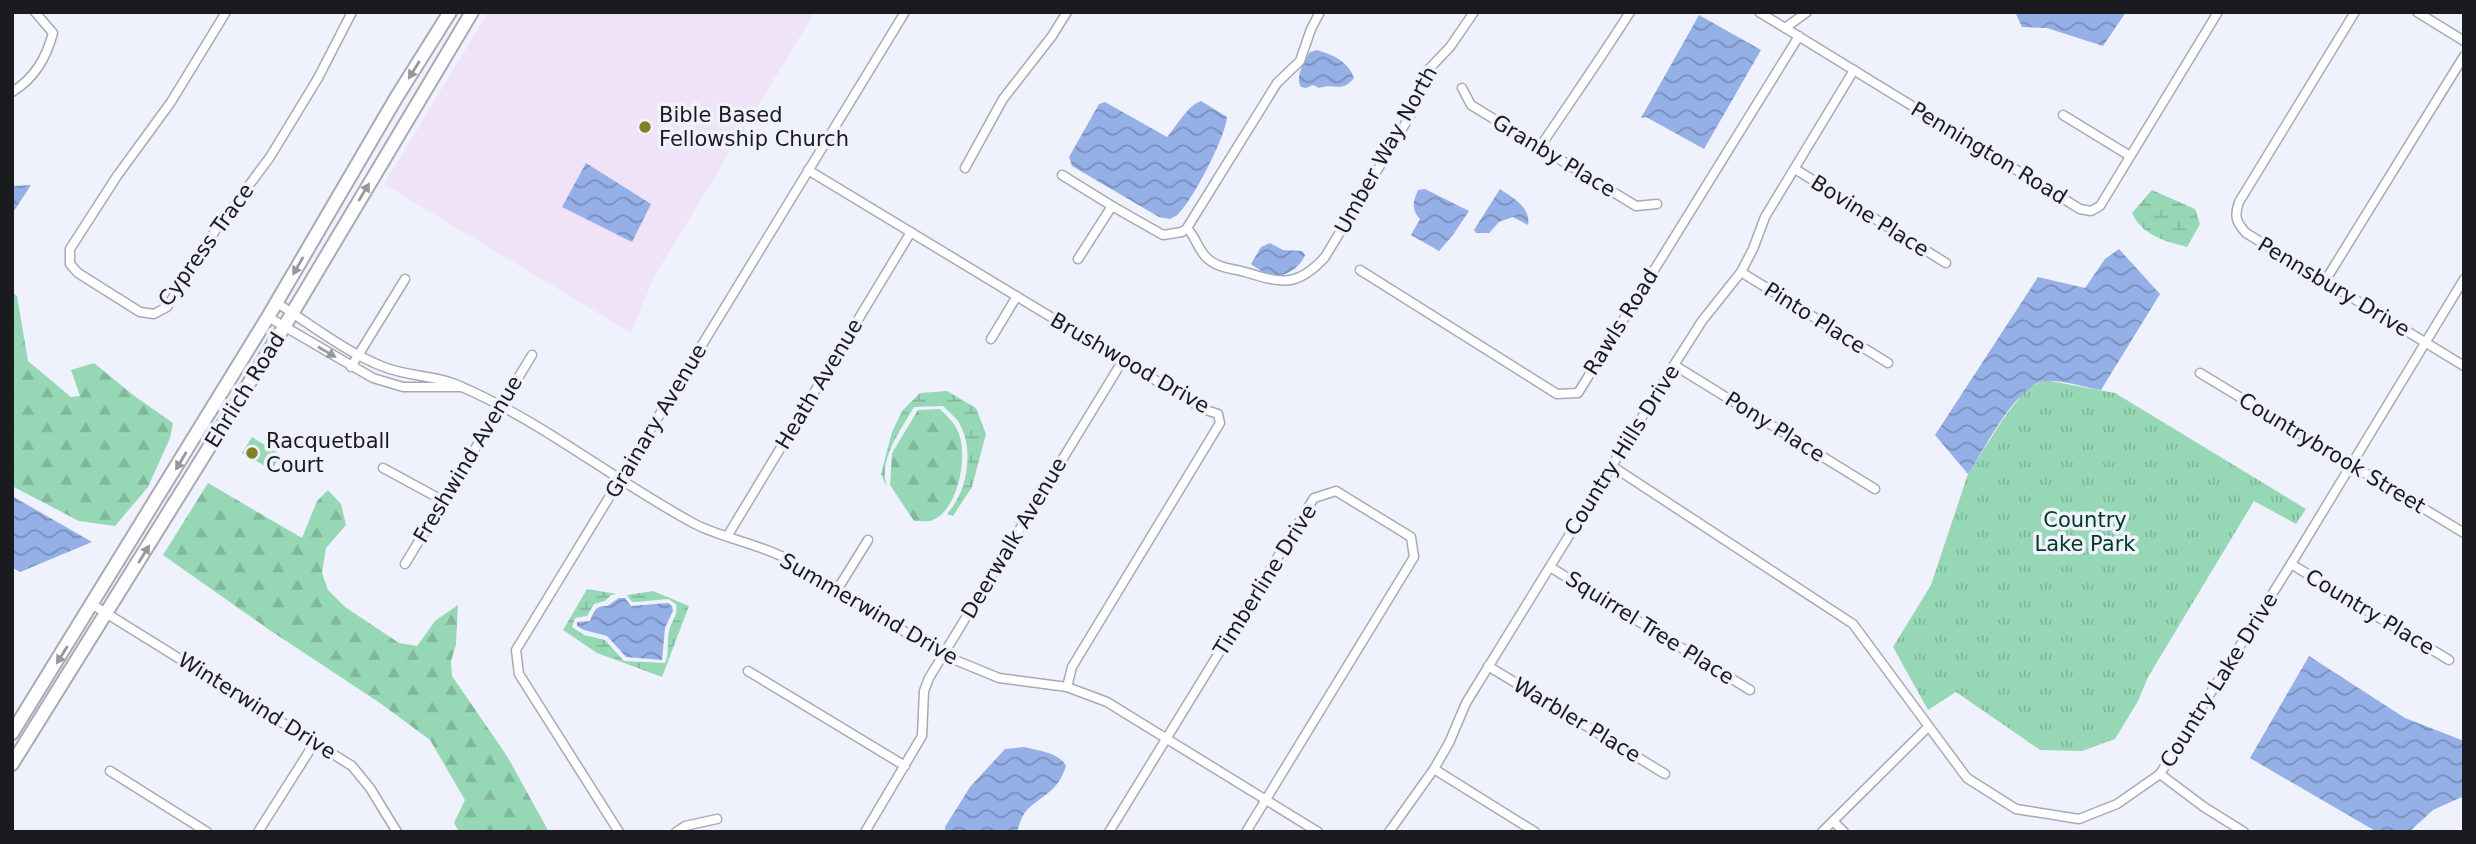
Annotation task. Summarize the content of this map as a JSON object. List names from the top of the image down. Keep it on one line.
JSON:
{"streets":{"main road":["Ehrlich Road"],"street":["Umber Way North","Pennington Road","Granby Place","Bovine Place","Cypress Trace","Pennsbury Drive","Pinto Place","Rawls Road","Brushwood Drive","Heath Avenue","Grainary Avenue","Pony Place","Country Hills Drive","Countrybrook Street","Freshwind Avenue","Deerwalk Avenue","Timberline Drive","Summerwind Drive","Country Place","Squirrel Tree Place","Country Lake Drive","Winterwind Drive","Warbler Place"]},"crossings":[["Pennington Road","Rawls Road"],["Pennington Road","Country Hills Drive"],["Bovine Place","Country Hills Drive"],["Pennsbury Drive","Country Lake Drive"],["Pinto Place","Country Hills Drive"],["Brushwood Drive","Heath Avenue"],["Brushwood Drive","Grainary Avenue"],["Brushwood Drive","Deerwalk Avenue"],["Brushwood Drive","Summerwind Drive"],["Heath Avenue","Summerwind Drive"],["Ehrlich Road","Summerwind Drive"],["Ehrlich Road","Winterwind Drive"],["Grainary Avenue","Summerwind Drive"],["Pony Place","Country Hills Drive"],["Country Hills Drive","Squirrel Tree Place"],["Country Hills Drive","Country Lake Drive"],["Country Hills Drive","Warbler Place"],["Countrybrook Street","Country Lake Drive"],["Freshwind Avenue","Summerwind Drive"],["Deerwalk Avenue","Summerwind Drive"],["Timberline Drive","Summerwind Drive"],["Country Place","Country Lake Drive"]],"parks":["Country Lake Park"],"places":["Bible Based Fellowship Church","Racquetball Court"]}
